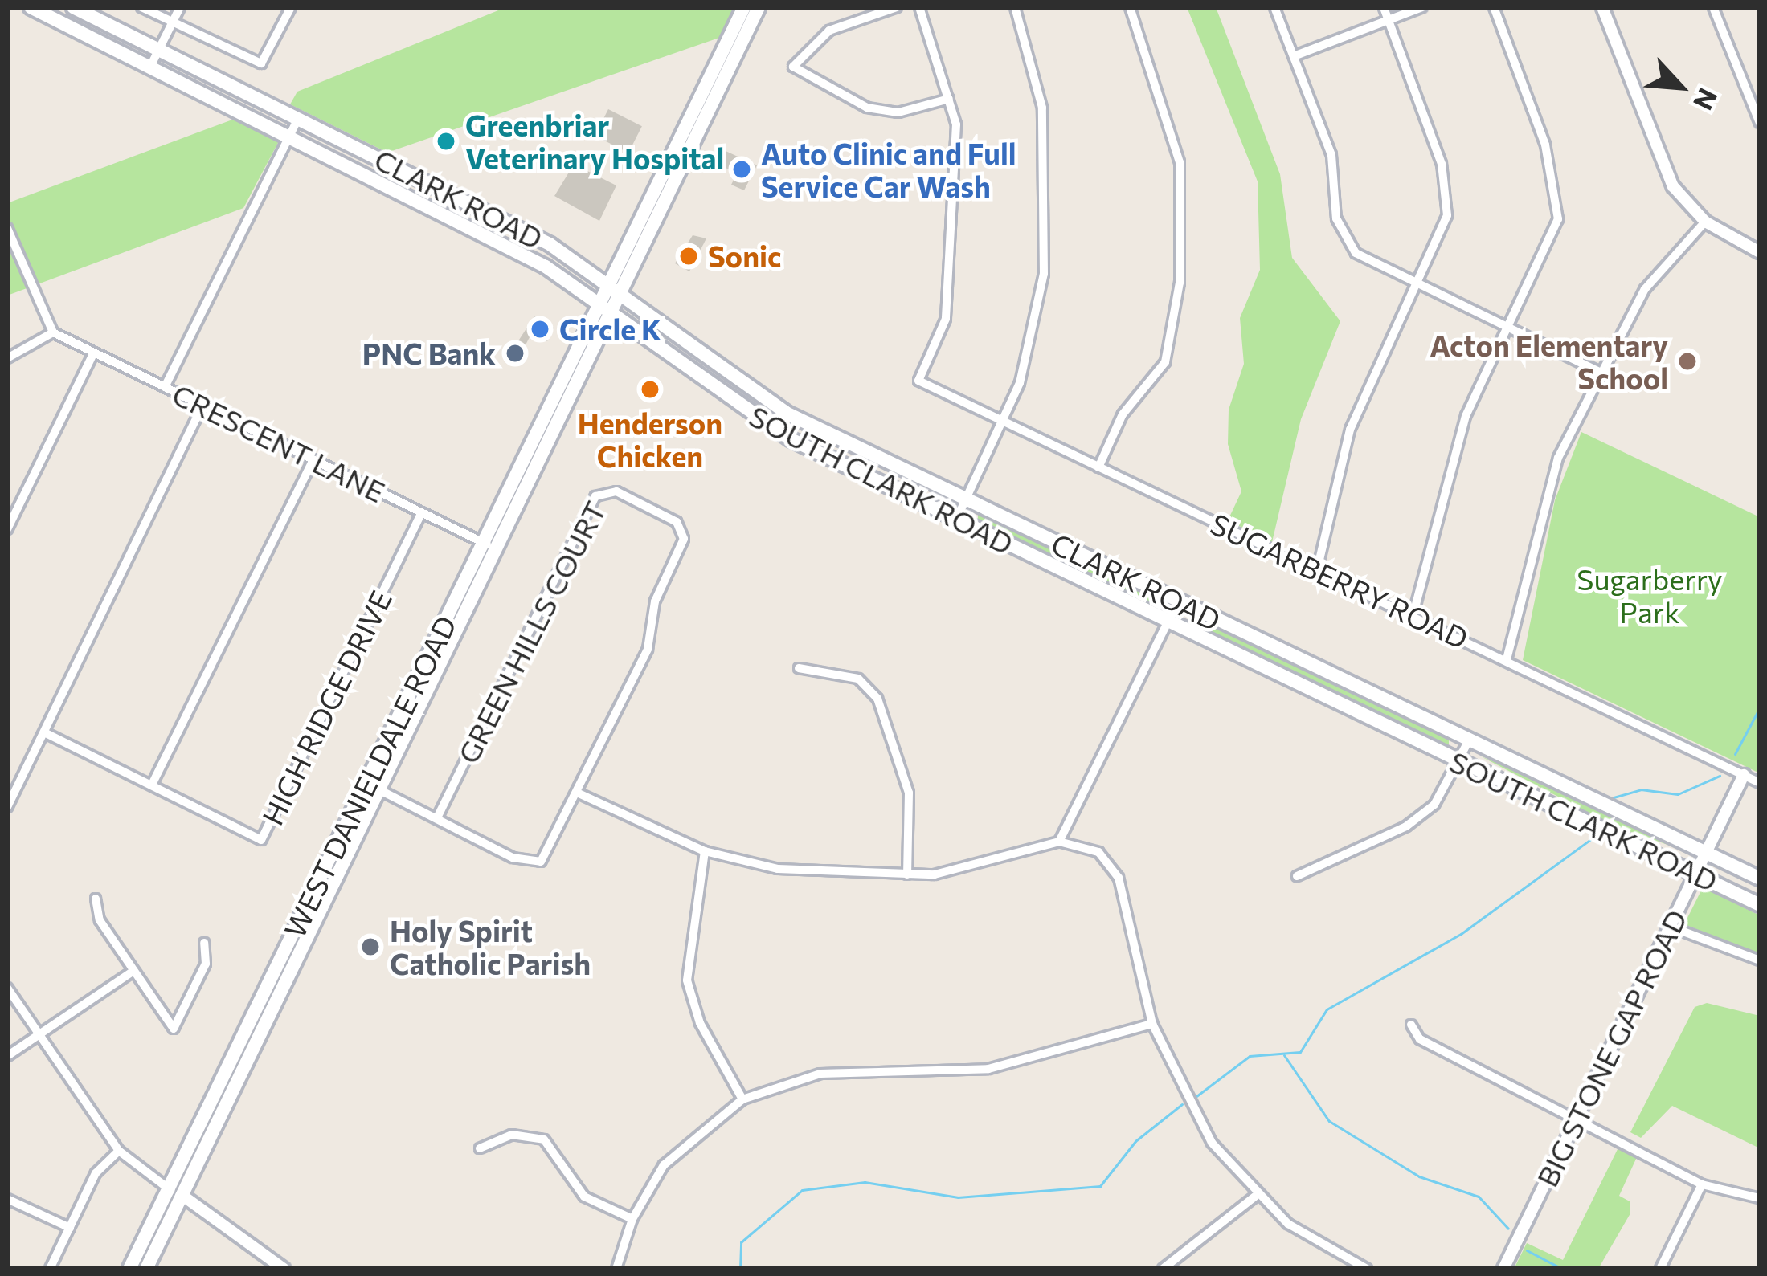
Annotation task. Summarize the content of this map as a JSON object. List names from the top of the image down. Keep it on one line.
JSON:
{"streets":{"main road":["CLARK ROAD","SOUTH CLARK ROAD","WEST DANIELDALE ROAD"],"street":["CRESCENT LANE","SUGARBERRY ROAD","GREEN HILLS COURT","HIGH RIDGE DRIVE","BIG STONE GAP ROAD"]},"crossings":[["CLARK ROAD","WEST DANIELDALE ROAD"],["CLARK ROAD","BIG STONE GAP ROAD"],["CRESCENT LANE","HIGH RIDGE DRIVE"],["CRESCENT LANE","WEST DANIELDALE ROAD"],["SOUTH CLARK ROAD","WEST DANIELDALE ROAD"],["SOUTH CLARK ROAD","BIG STONE GAP ROAD"],["SUGARBERRY ROAD","BIG STONE GAP ROAD"],["GREEN HILLS COURT","WEST DANIELDALE ROAD"]],"parks":["Sugarberry Park"],"places":["Greenbriar Veterinary Hospital","Auto Clinic and Full Service Car Wash","Sonic","Circle K","PNC Bank","Acton Elementary School","Henderson Chicken","Holy Spirit Catholic Parish"],"north":"bottom right"}
